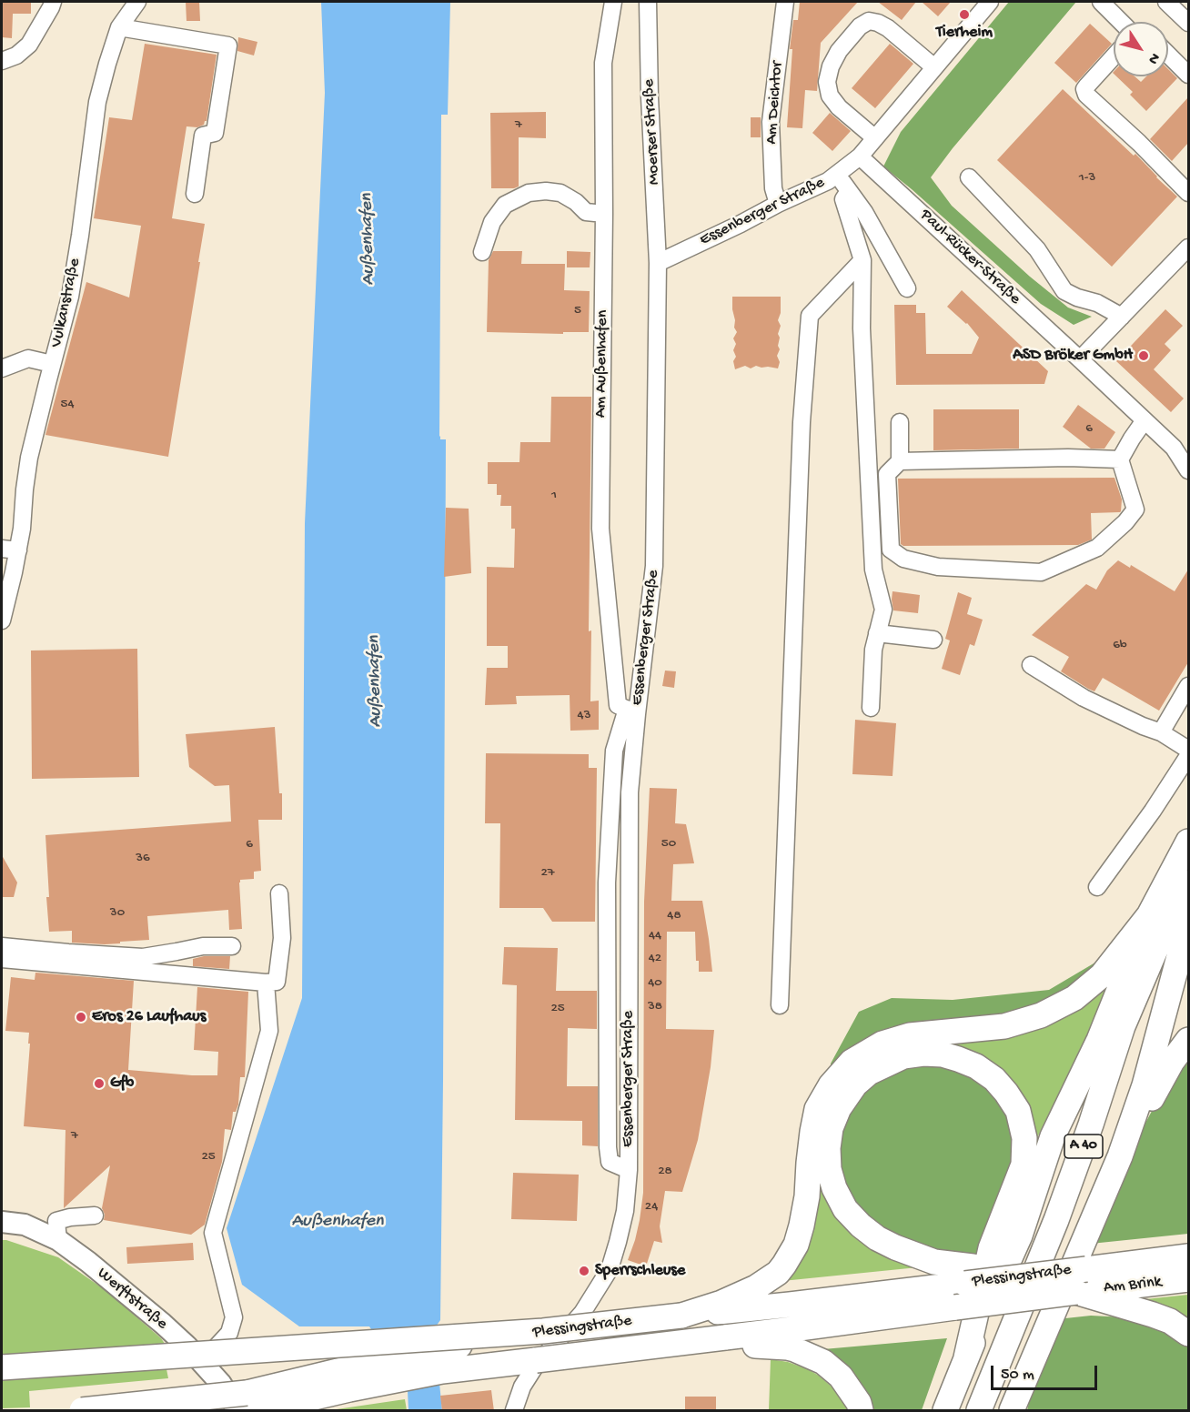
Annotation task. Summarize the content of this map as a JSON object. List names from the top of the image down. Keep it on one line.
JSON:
{"streets":{"highway":["A 40","Plessingstraße","Am Brink"],"main road":["Werftstraße"],"street":["Am Deichtor","Moerser Straße","Essenberger Straße","Paul-Rücker-Straße","Vulkanstraße","Am Außenhafen"]},"crossings":[["Am Deichtor","Essenberger Straße"],["Moerser Straße","Essenberger Straße"],["Essenberger Straße","Paul-Rücker-Straße"],["Essenberger Straße","Am Außenhafen"],["Plessingstraße","Am Brink"],["Plessingstraße","Werftstraße"]],"water":["Außenhafen"],"places":["Tierheim","ASD Bröker GmbH","Eros 26 Laufhaus","Gfb","Sperrschleuse"],"house_numbers":["7","1-3","5","54","6","1","6b","43","50","6","36","27","30","48","44","42","40","38","25","7","25","28","24"],"scale_bar":"50 m","north":"bottom right"}
